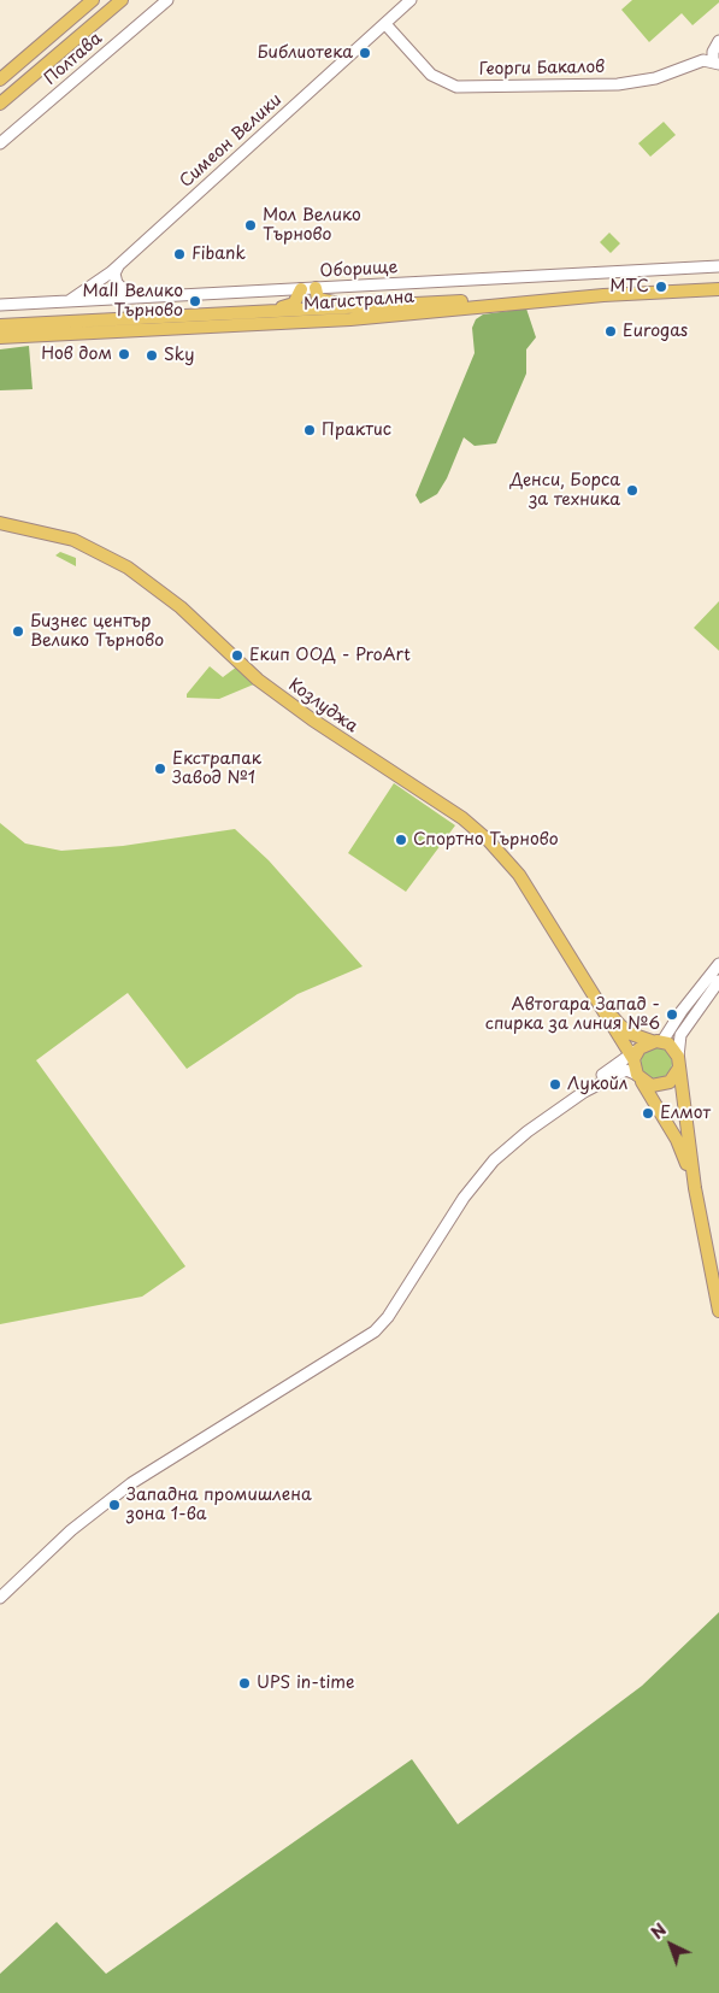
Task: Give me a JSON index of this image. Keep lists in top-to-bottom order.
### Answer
{
  "streets": {
    "main road": ["Магистрална", "Козлуджа"],
    "street": [
      "Полтава",
      "Георги Бакалов",
      "Симеон Велики",
      "Оборище"
    ]
  },
  "crossings": [
    ["Георги Бакалов", "Симеон Велики"],
    ["Симеон Велики", "Оборище"]
  ],
  "places": [
    "Библиотека",
    "Мол Велико Търново",
    "Fibank",
    "МТС",
    "Mall Велико Търново",
    "Eurogas",
    "Нов дом",
    "Sky",
    "Практис",
    "Денси, Борса за техника",
    "Бизнес център Велико Търново",
    "Екип ООД - ProArt",
    "Екстрапак Завод №1",
    "Спортно Търново",
    "Автогара Запад - спирка за линия №6",
    "Лукойл",
    "Елмот",
    "Западна промишлена зона 1-ва",
    "UPS in-time"
  ],
  "north": "top left"
}
